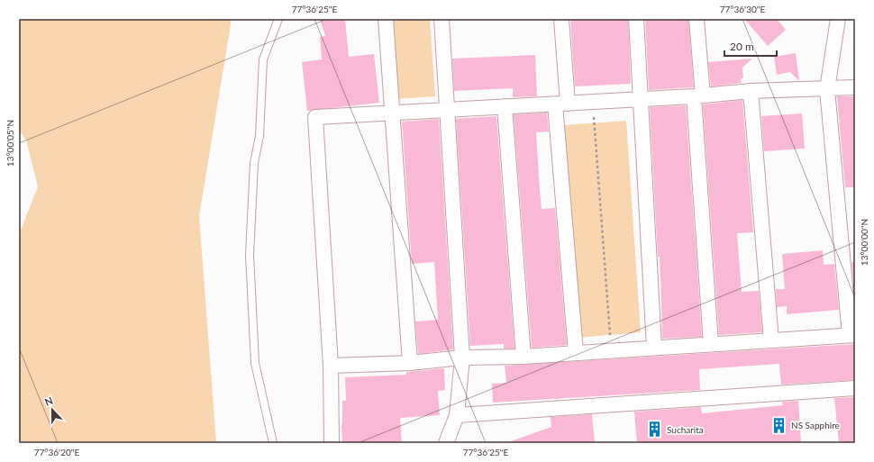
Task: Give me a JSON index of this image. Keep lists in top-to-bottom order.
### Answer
{
  "places": {
    "building": ["NS Sapphire", "Sucharita"]
  },
  "scale_bar": "20 m",
  "north": "top",
  "coordinates": [
    "77°36'25\"E",
    "77°36'30\"E",
    "13°00'05\"N",
    "13°00'00\"N",
    "77°36'20\"E"
  ]
}
